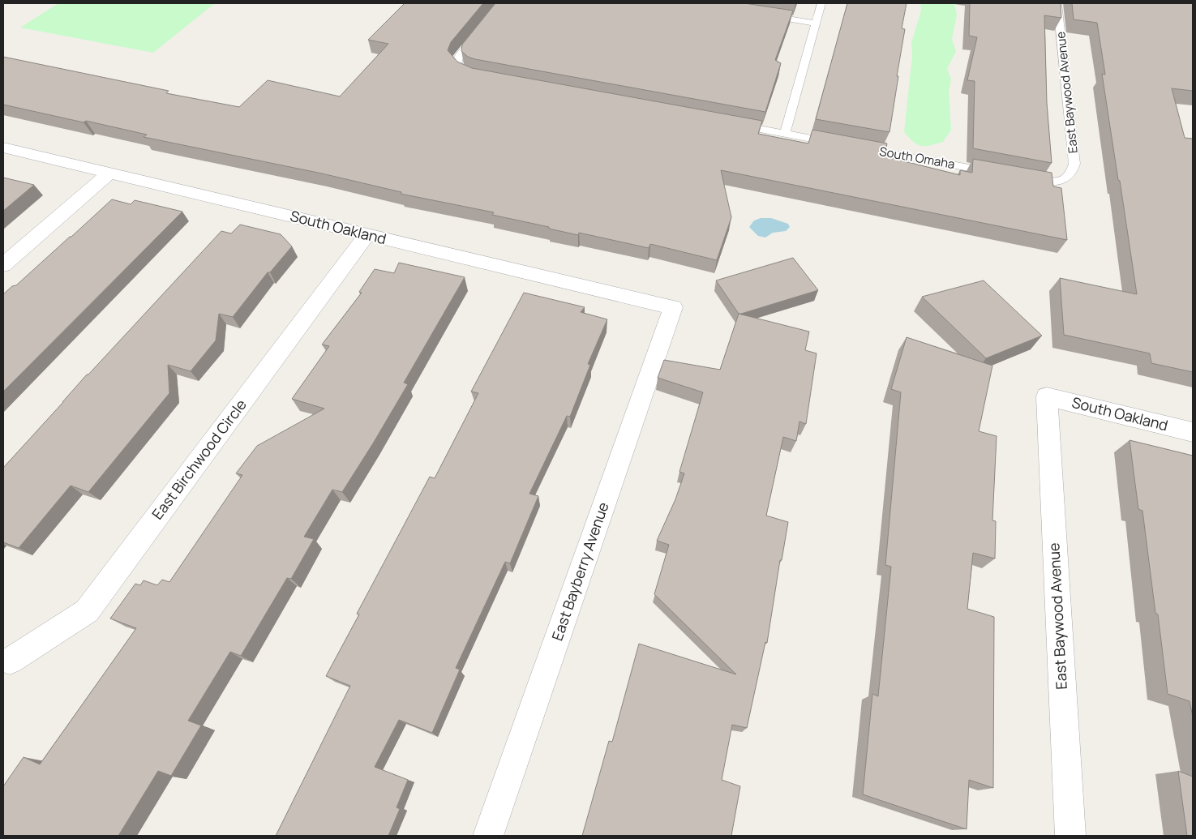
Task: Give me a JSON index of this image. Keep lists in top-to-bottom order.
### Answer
{
  "streets": {
    "street": [
      "East Baywood Avenue",
      "South Oakland",
      "East Birchwood Circle",
      "East Bayberry Avenue"
    ],
    "lane": ["South Omaha"]
  },
  "crossings": [
    ["East Baywood Avenue", "South Oakland"],
    ["South Oakland", "East Birchwood Circle"],
    ["South Oakland", "East Bayberry Avenue"]
  ]
}
